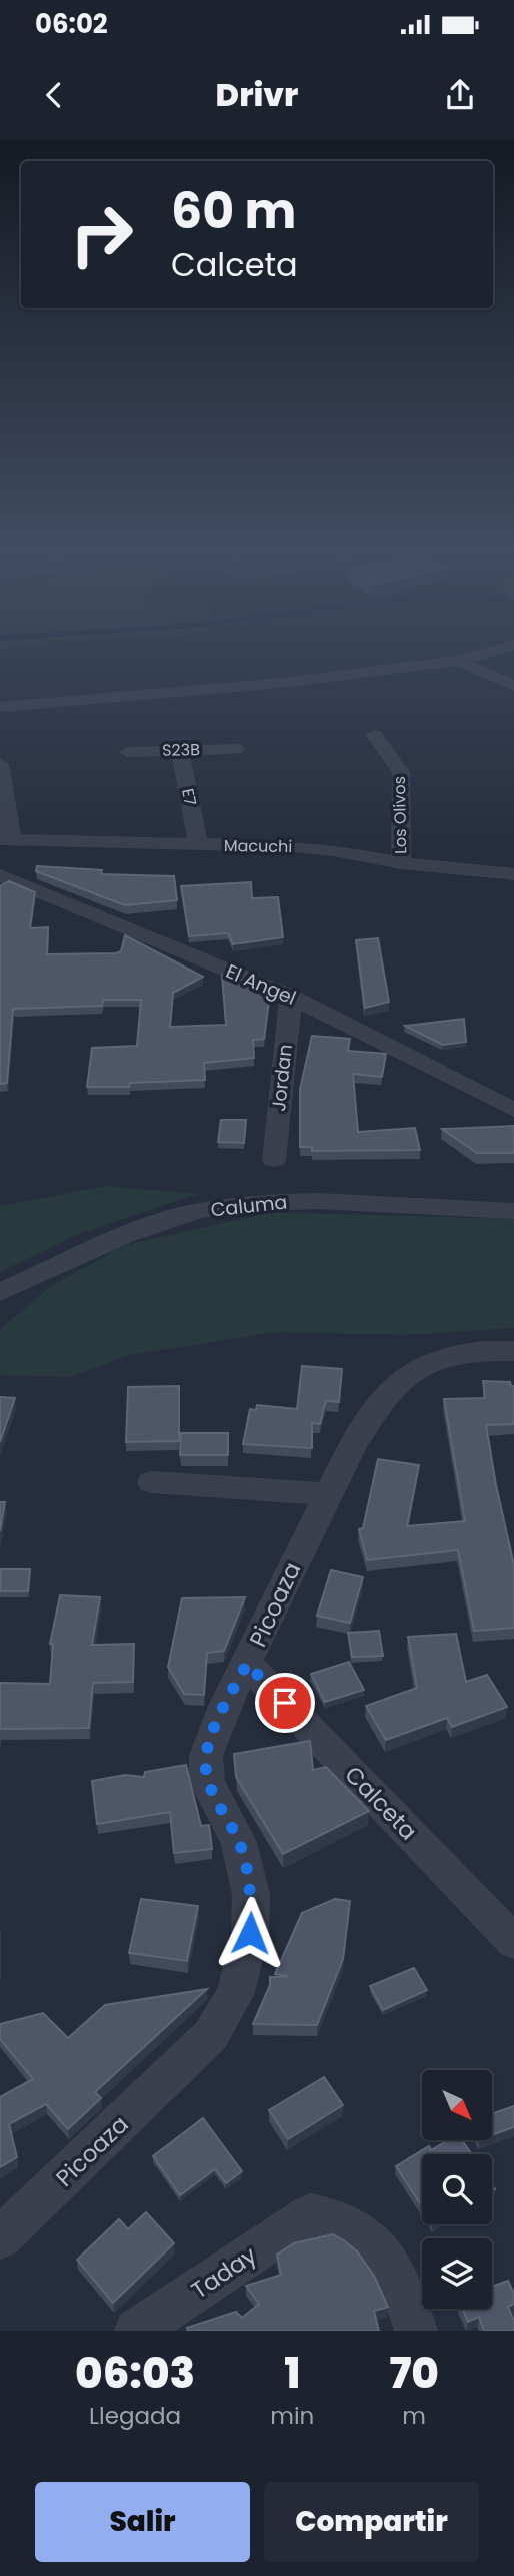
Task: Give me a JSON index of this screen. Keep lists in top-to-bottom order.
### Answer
{
  "streets": {
    "street": [
      "S23B",
      "E7",
      "Los Olivos",
      "Macuchi",
      "El Angel",
      "Jordan",
      "Caluma",
      "Picoaza",
      "Calceta",
      "Taday"
    ]
  },
  "crossings": [
    ["S23B", "E7"],
    ["E7", "Macuchi"],
    ["Los Olivos", "Macuchi"],
    ["El Angel", "Jordan"],
    ["Picoaza", "Calceta"]
  ],
  "north": "bottom right",
  "page": {
    "status": "06:02",
    "header": "Drivr",
    "turn": ["60 m", "Calceta"],
    "eta": [
      "06:03",
      "Llegada",
      "1",
      "min",
      "70",
      "m"
    ],
    "buttons": ["Salir", "Compartir"]
  }
}
